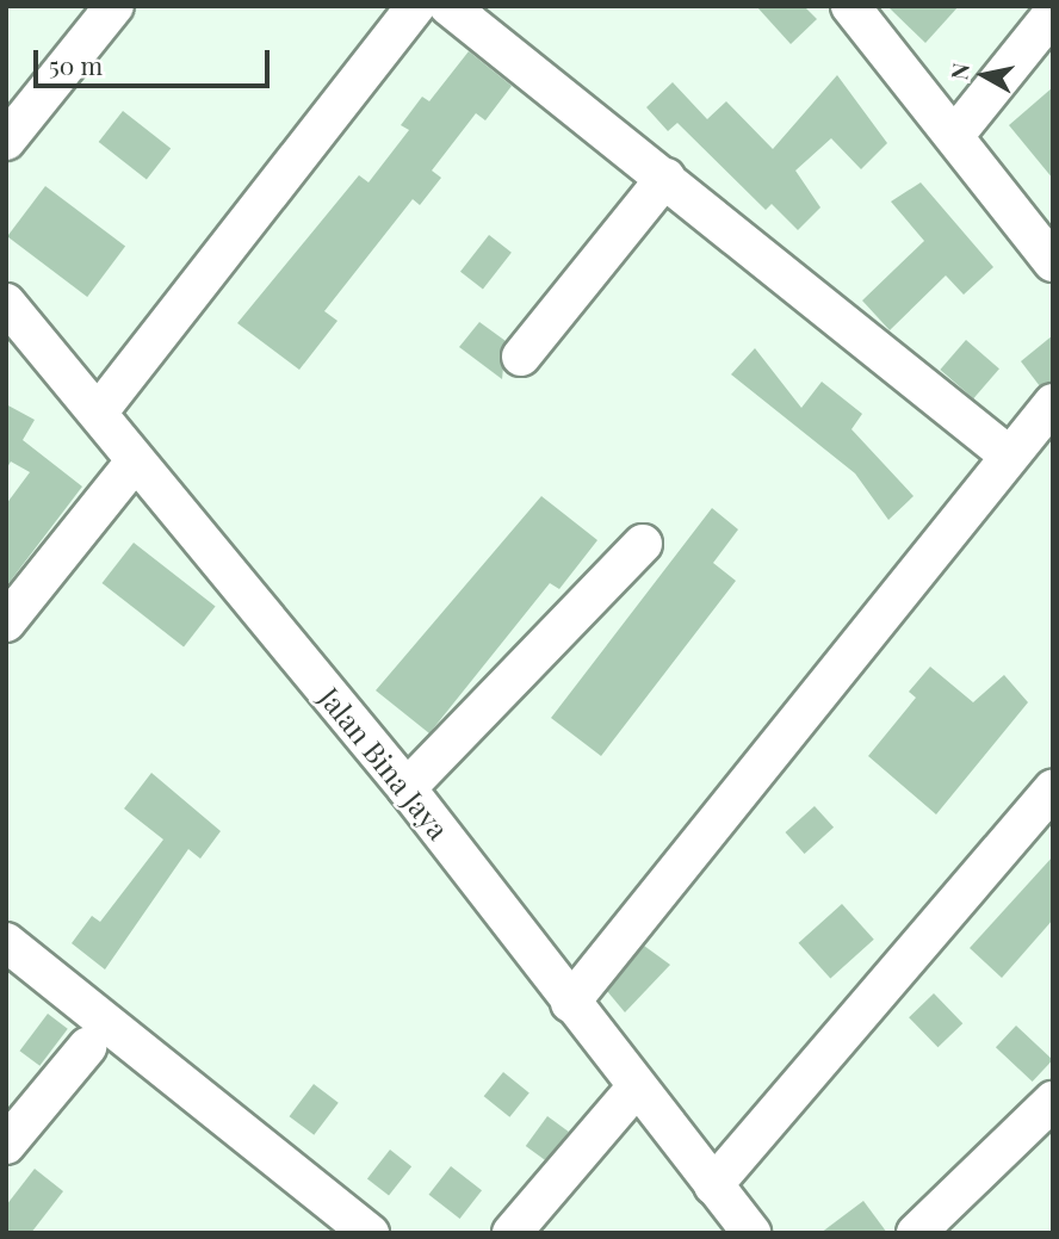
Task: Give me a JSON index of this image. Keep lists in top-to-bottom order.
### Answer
{
  "streets": {
    "street": ["Jalan Bina Jaya"]
  },
  "scale_bar": "50 m",
  "north": "left"
}
